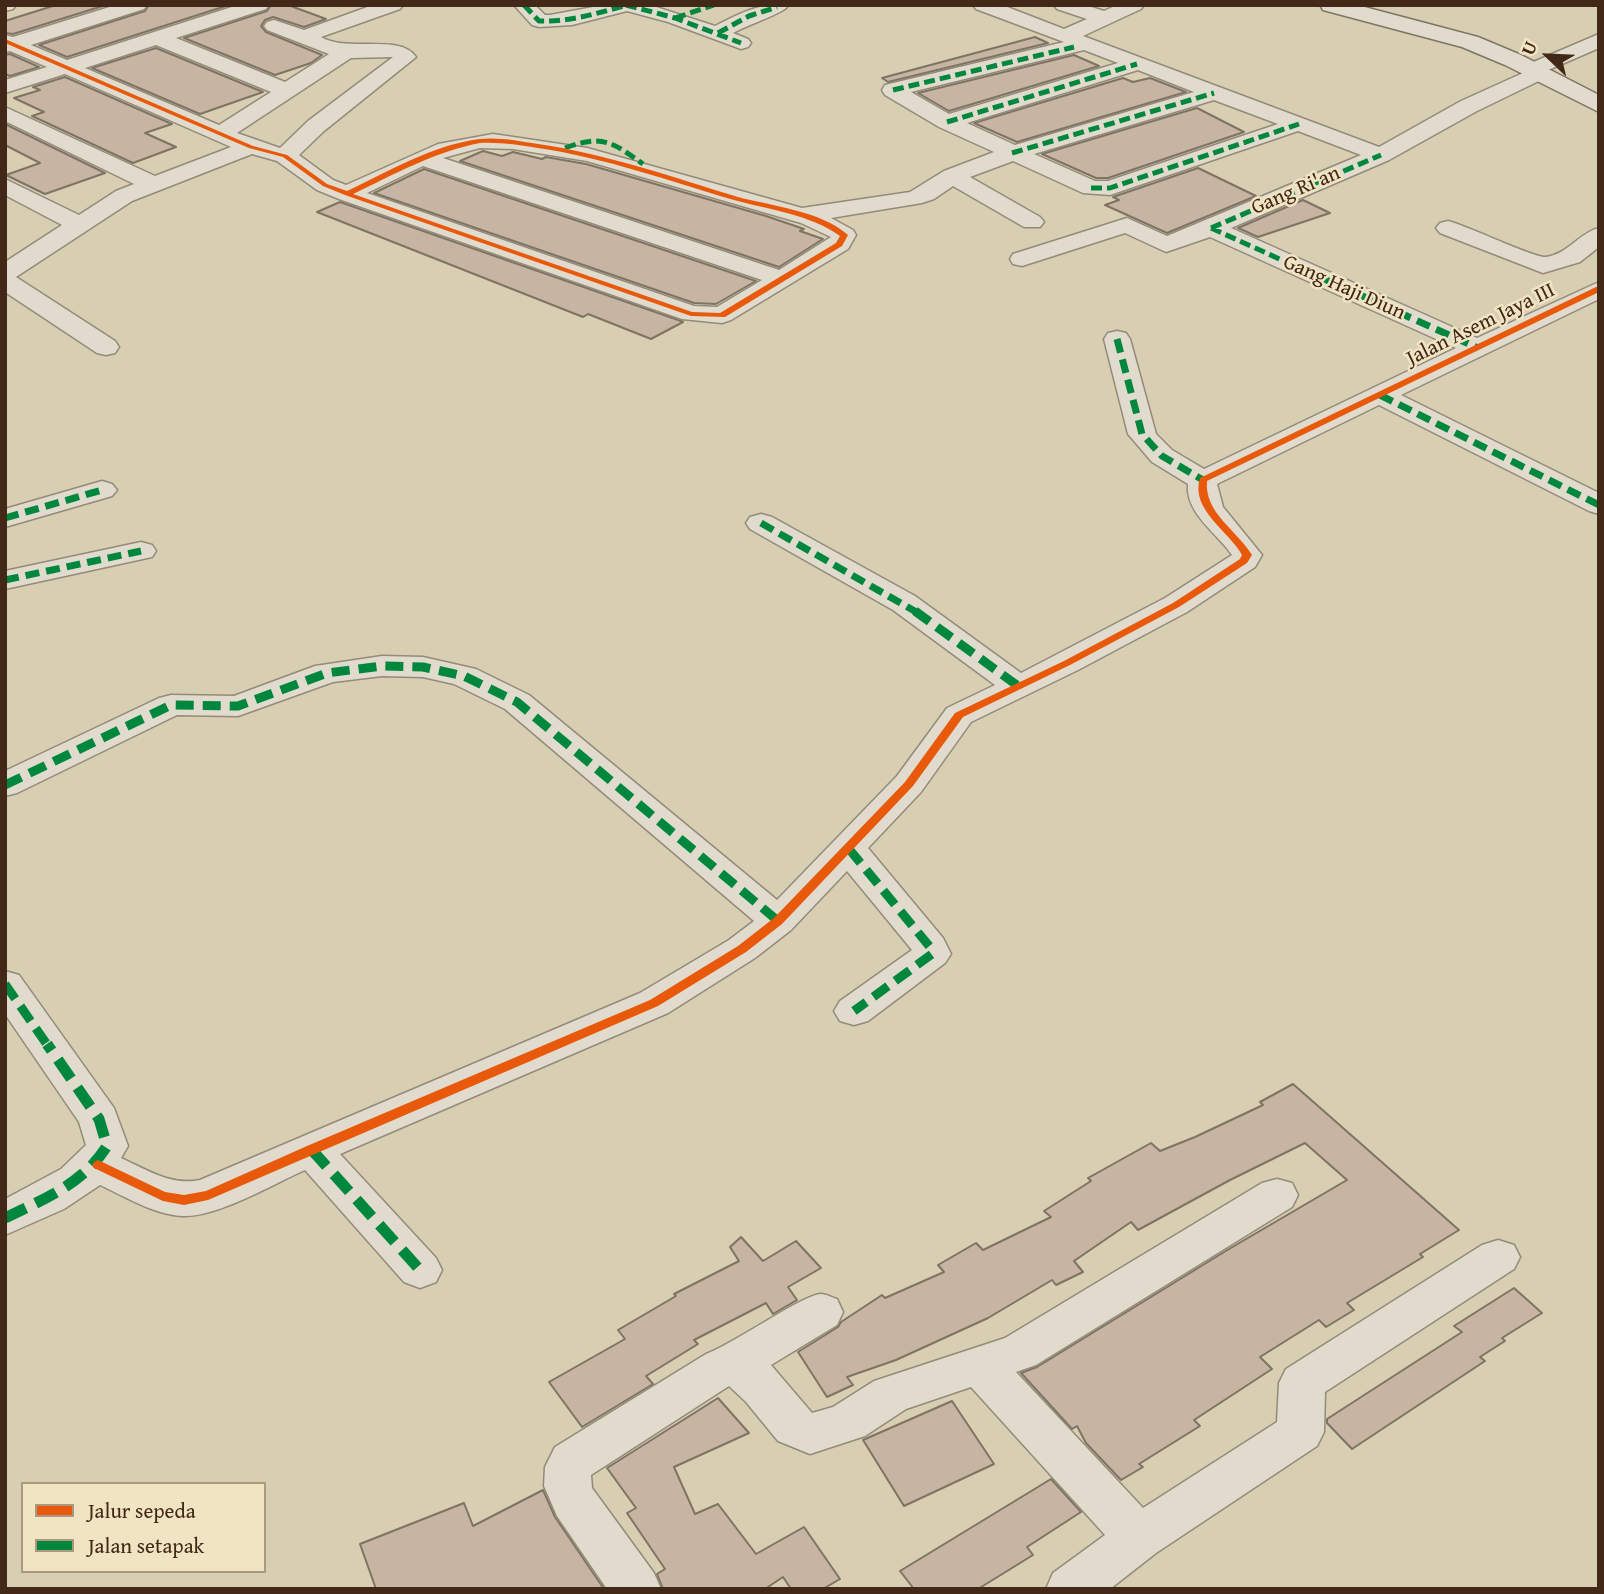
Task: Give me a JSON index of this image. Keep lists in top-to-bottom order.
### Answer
{
  "streets": {
    "street": ["Gang Ri'an", "Gang Haji Diun", "Jalan Asem Jaya III"]
  },
  "crossings": [
    ["Gang Ri'an", "Gang Haji Diun"],
    ["Gang Haji Diun", "Jalan Asem Jaya III"]
  ],
  "legend": ["Jalur sepeda", "Jalan setapak"],
  "north": "top left"
}
